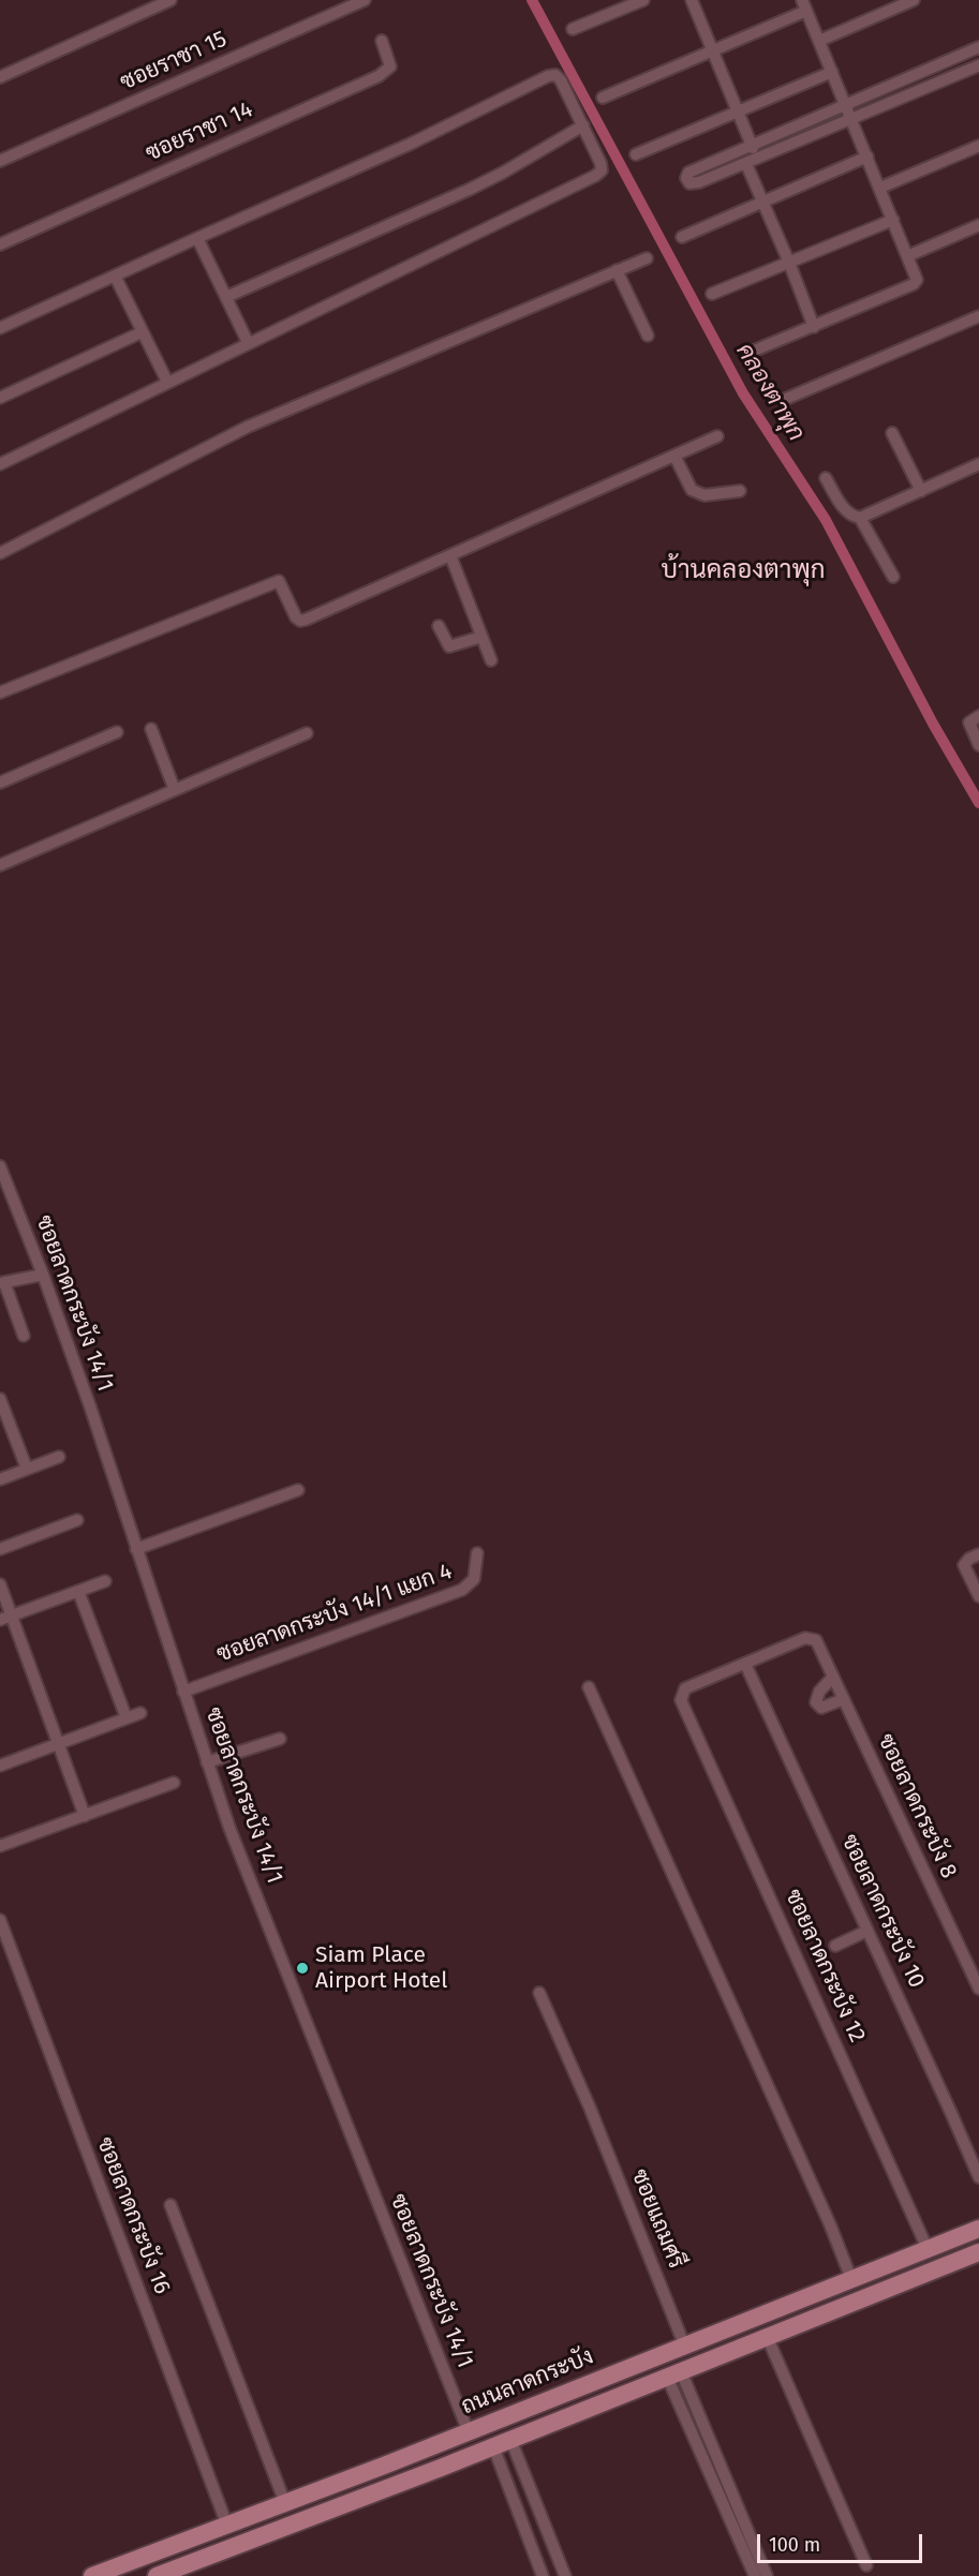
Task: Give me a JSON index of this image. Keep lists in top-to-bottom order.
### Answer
{
  "streets": {
    "main road": ["ถนนลาดกระบัง"],
    "street": [
      "ซอยราชา 15",
      "ซอยราชา 14",
      "ซอยลาดกระบัง 14/1",
      "ซอยลาดกระบัง 14/1 แยก 4",
      "ซอยลาดกระบัง 8",
      "ซอยลาดกระบัง 10",
      "ซอยลาดกระบัง 12",
      "ซอยลาดกระบัง 16",
      "ซอยแถมศรี"
    ]
  },
  "crossings": [
    ["ซอยลาดกระบัง 14/1", "ซอยลาดกระบัง 14/1 แยก 4"],
    ["ซอยลาดกระบัง 14/1", "ถนนลาดกระบัง"],
    ["ซอยลาดกระบัง 8", "ซอยลาดกระบัง 10"],
    ["ซอยลาดกระบัง 8", "ซอยลาดกระบัง 12"],
    ["ซอยลาดกระบัง 10", "ซอยลาดกระบัง 12"],
    ["ซอยลาดกระบัง 12", "ถนนลาดกระบัง"],
    ["ซอยลาดกระบัง 16", "ถนนลาดกระบัง"],
    ["ซอยแถมศรี", "ถนนลาดกระบัง"]
  ],
  "districts": ["บ้านคลองตาพุก"],
  "water": ["คลองตาพุก"],
  "places": ["Siam Place Airport Hotel"],
  "scale_bar": "100 m"
}
